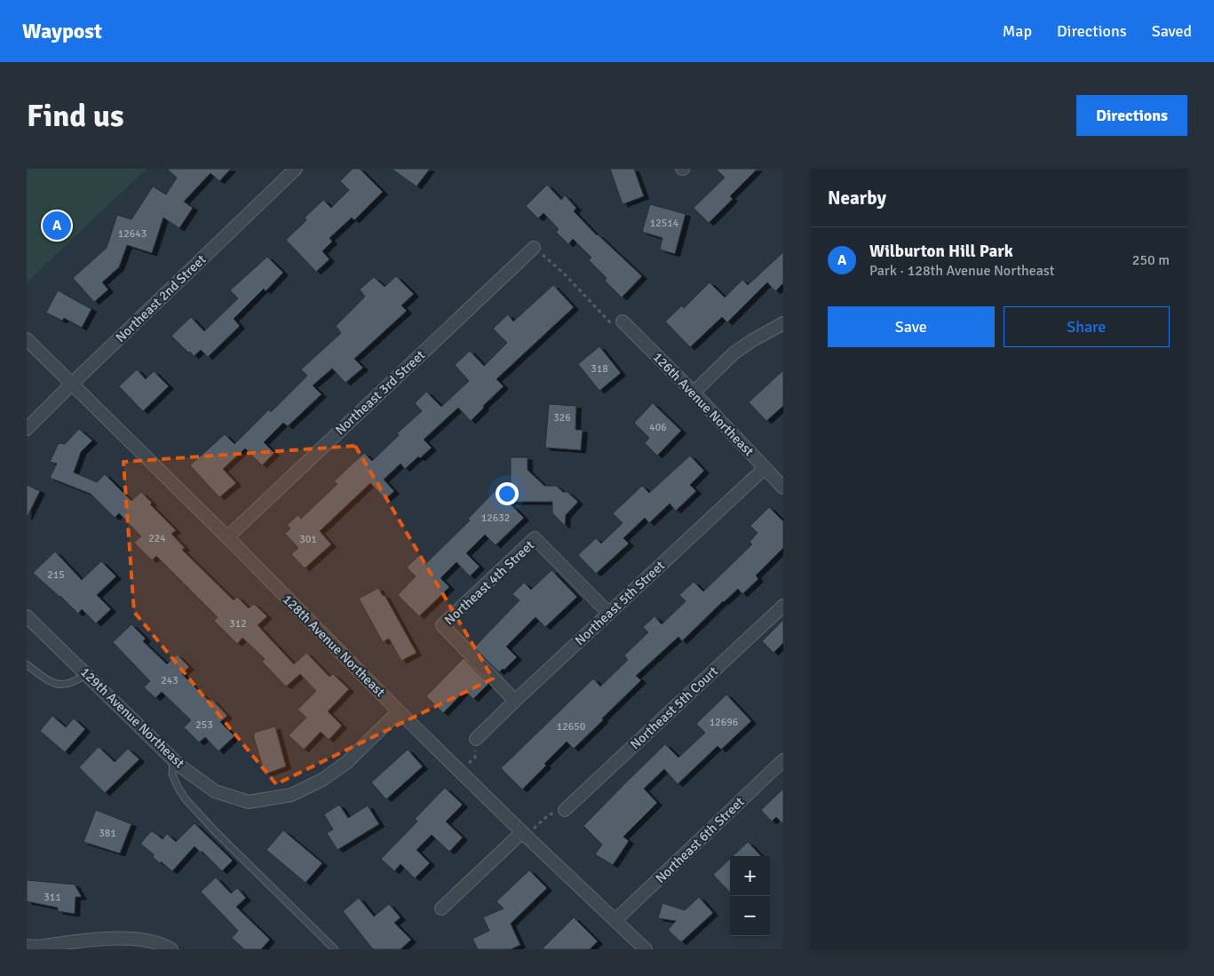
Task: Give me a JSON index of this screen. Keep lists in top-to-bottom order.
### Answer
{
  "streets": {
    "street": [
      "Northeast 2nd Street",
      "Northeast 3rd Street",
      "126th Avenue Northeast",
      "Northeast 4th Street",
      "Northeast 5th Street",
      "128th Avenue Northeast",
      "Northeast 5th Court",
      "129th Avenue Northeast",
      "Northeast 6th Street"
    ]
  },
  "crossings": [
    ["Northeast 2nd Street", "128th Avenue Northeast"],
    ["Northeast 3rd Street", "128th Avenue Northeast"],
    ["126th Avenue Northeast", "Northeast 5th Street"],
    ["Northeast 4th Street", "Northeast 5th Street"],
    ["128th Avenue Northeast", "129th Avenue Northeast"],
    ["128th Avenue Northeast", "Northeast 6th Street"]
  ],
  "house_numbers": [
    "12514",
    "12643",
    "318",
    "326",
    "406",
    "12632",
    "224",
    "301",
    "215",
    "312",
    "243",
    "12696",
    "253",
    "12650",
    "381",
    "311"
  ],
  "page": {
    "header": "Waypost",
    "nav": ["Map", "Directions", "Saved"],
    "buttons": [
      "Directions",
      ["Save", "Share"]
    ],
    "title": "Find us",
    "heading": "Nearby",
    "pins": "A",
    "list": [
      {
        "mark": "A",
        "name": "Wilburton Hill Park",
        "note": "Park · 128th Avenue Northeast",
        "value": "250 m"
      }
    ],
    "map_buttons": ["+", "−"]
  }
}
